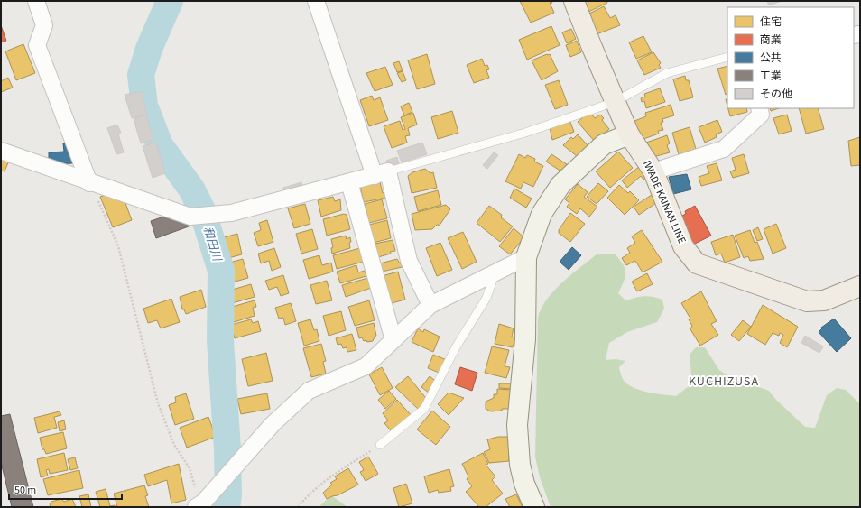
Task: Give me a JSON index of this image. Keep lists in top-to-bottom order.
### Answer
{
  "streets": {
    "main road": ["IWADE KAINAN LINE"]
  },
  "districts": ["KUCHIZUSA"],
  "water": ["和田川"],
  "legend": [
    "住宅",
    "商業",
    "公共",
    "工業",
    "その他"
  ],
  "scale_bar": "50 m"
}
